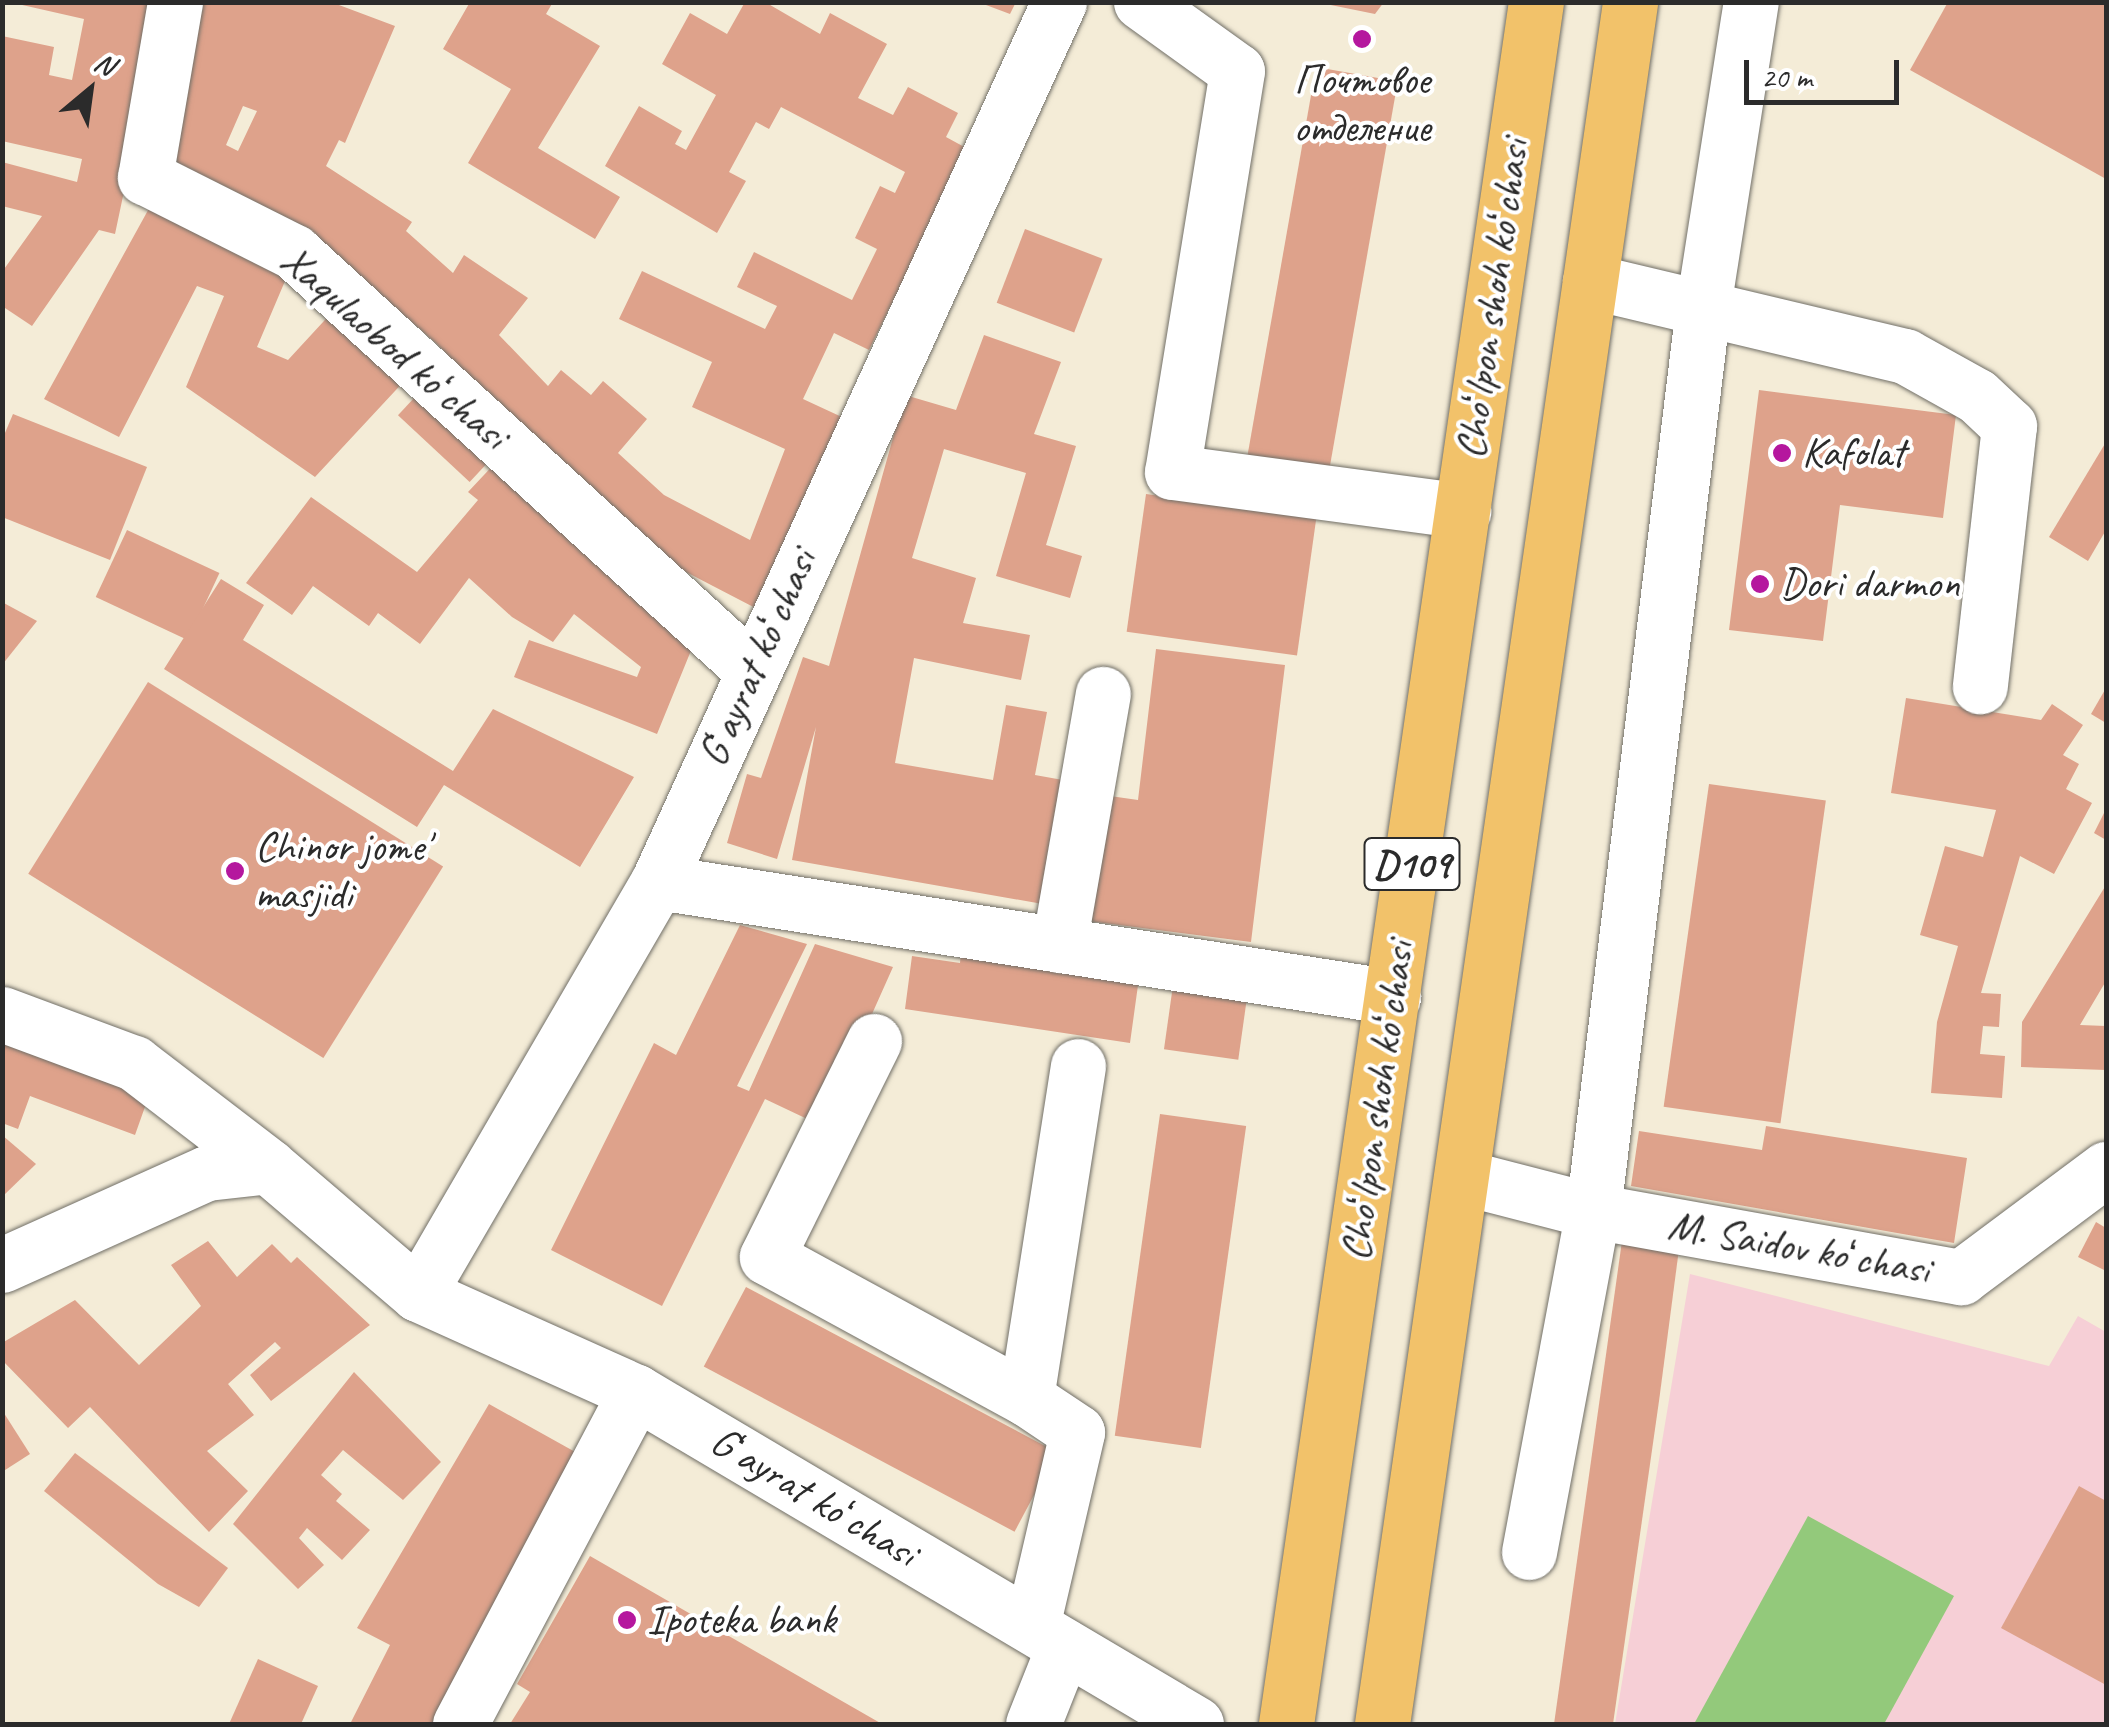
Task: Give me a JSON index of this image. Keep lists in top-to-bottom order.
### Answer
{
  "streets": {
    "main road": ["Choʻlpon shoh koʻchasi", "D109"],
    "street": ["Xaqulaobod koʻchasi", "Gʻayrat koʻchasi", "M. Saidov koʻchasi"]
  },
  "crossings": [
    ["Xaqulaobod koʻchasi", "Gʻayrat koʻchasi"],
    ["D109", "M. Saidov koʻchasi"]
  ],
  "places": [
    "Почтовое отделение",
    "Kafolat",
    "Dori darmon",
    "Chinor jome' masjidi",
    "Ipoteka bank"
  ],
  "scale_bar": "20 m",
  "north": "top right"
}
